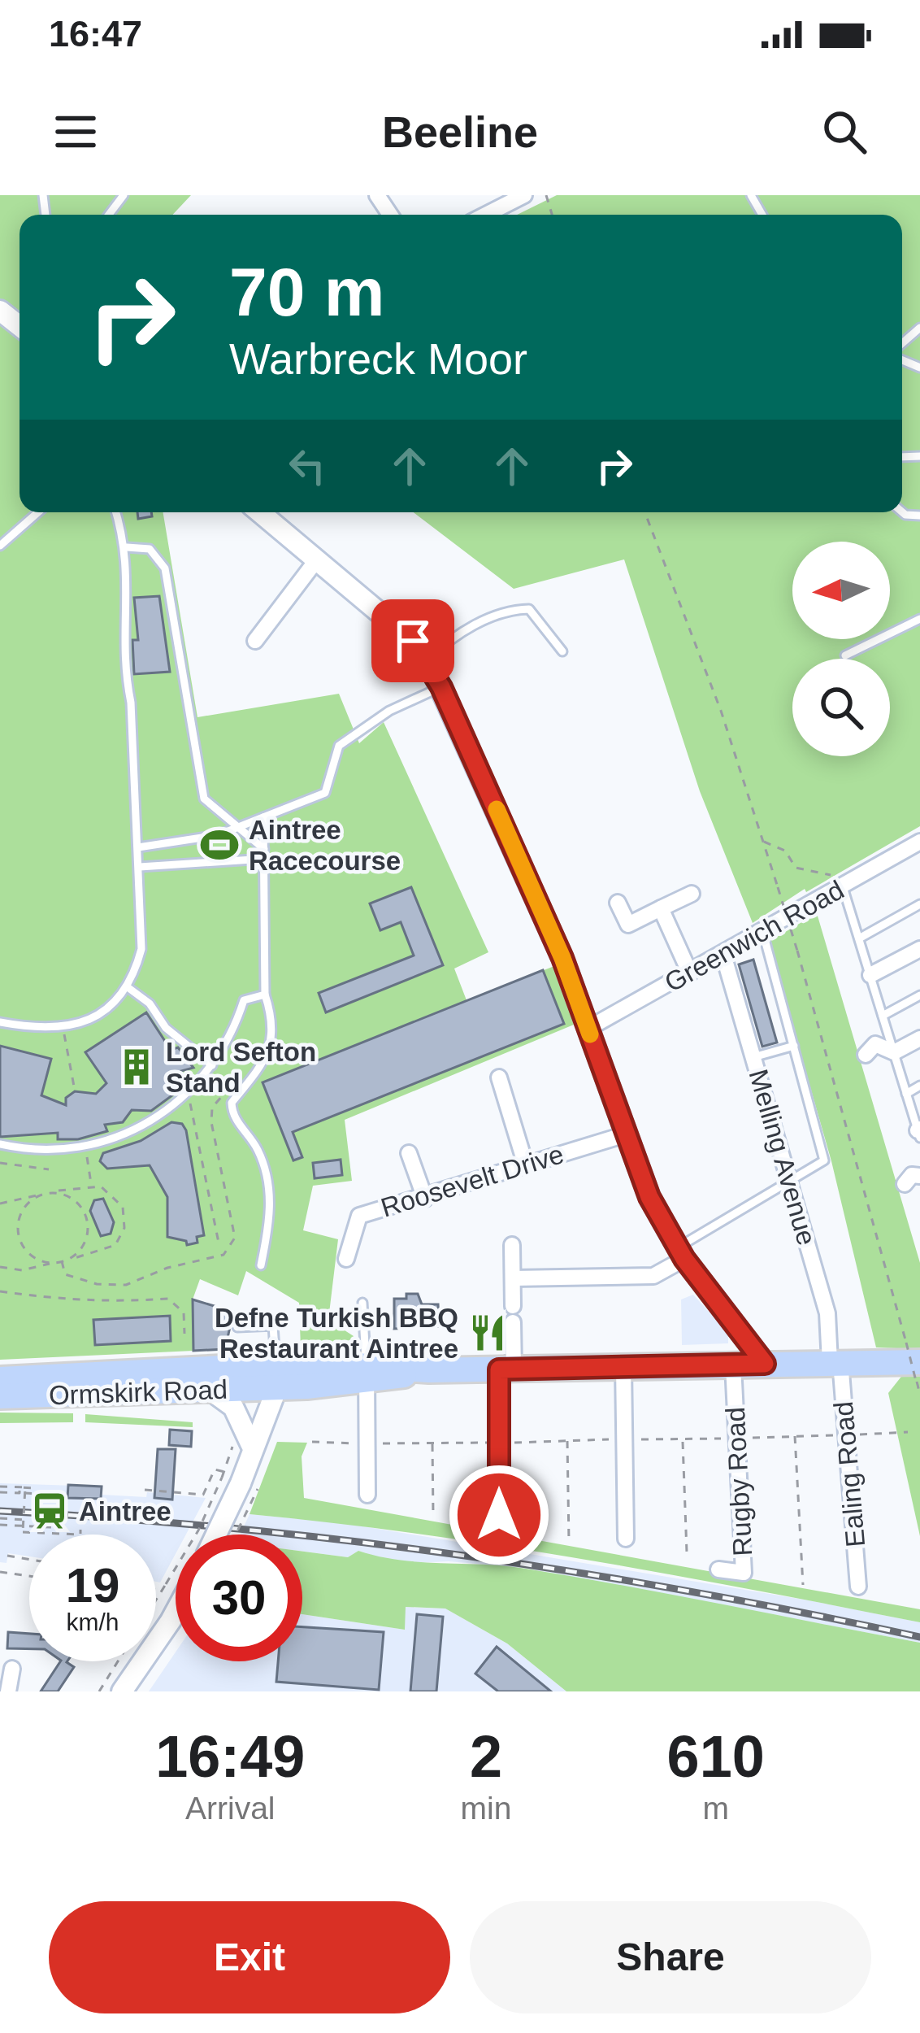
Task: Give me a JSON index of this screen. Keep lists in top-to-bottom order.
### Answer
{
  "streets": {
    "highway": ["Ormskirk Road"],
    "street": [
      "Greenwich Road",
      "Melling Avenue",
      "Roosevelt Drive",
      "Ealing Road",
      "Rugby Road"
    ]
  },
  "crossings": [
    ["Greenwich Road", "Melling Avenue"],
    ["Melling Avenue", "Ealing Road"]
  ],
  "places": {
    "sports": ["Aintree Racecourse"],
    "building": ["Lord Sefton Stand"],
    "restaurant": ["Defne Turkish BBQ Restaurant Aintree"],
    "station": ["Aintree"]
  },
  "north": "left",
  "page": {
    "status": "16:47",
    "header": "Beeline",
    "turn": ["70 m", "Warbreck Moor"],
    "speed": "19 km/h",
    "limit": "30",
    "eta": [
      "16:49",
      "Arrival",
      "2",
      "min",
      "610",
      "m"
    ],
    "buttons": ["Exit", "Share"]
  }
}
